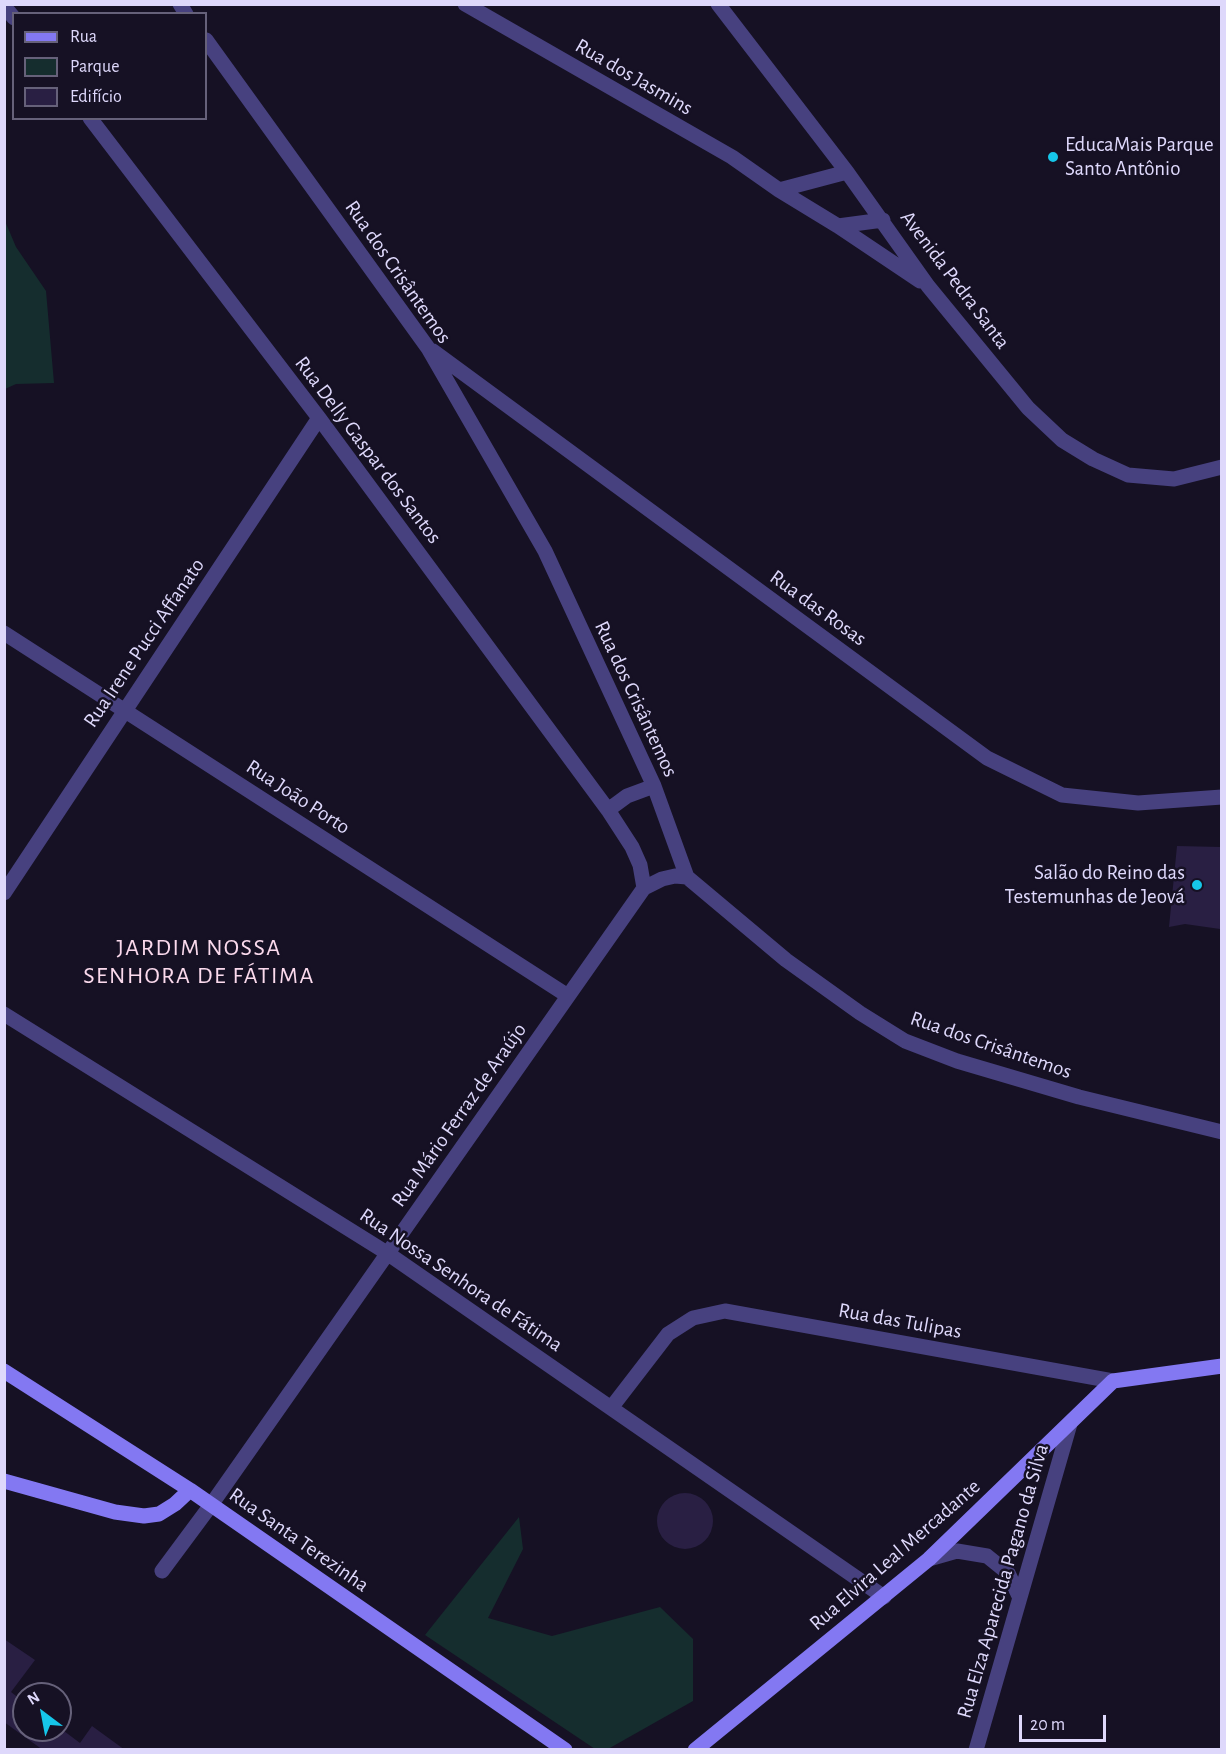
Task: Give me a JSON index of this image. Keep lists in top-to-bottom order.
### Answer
{
  "streets": {
    "street": [
      "Rua dos Jasmins",
      "Rua dos Crisântemos",
      "Avenida Pedra Santa",
      "Rua Delly Gaspar dos Santos",
      "Rua das Rosas",
      "Rua Irene Pucci Affanato",
      "Rua João Porto",
      "Rua Mário Ferraz de Araújo",
      "Rua Nossa Senhora de Fátima",
      "Rua das Tulipas",
      "Rua Santa Terezinha",
      "Rua Elvira Leal Mercadante",
      "Rua Elza Aparecida Pagano da Silva"
    ]
  },
  "crossings": [
    ["Rua dos Jasmins", "Avenida Pedra Santa"],
    ["Rua dos Crisântemos", "Rua das Rosas"],
    ["Rua Delly Gaspar dos Santos", "Rua Irene Pucci Affanato"],
    ["Rua Delly Gaspar dos Santos", "Rua Mário Ferraz de Araújo"],
    ["Rua Irene Pucci Affanato", "Rua João Porto"],
    ["Rua João Porto", "Rua Mário Ferraz de Araújo"],
    ["Rua Mário Ferraz de Araújo", "Rua Nossa Senhora de Fátima"],
    ["Rua Mário Ferraz de Araújo", "Rua Santa Terezinha"],
    ["Rua Nossa Senhora de Fátima", "Rua das Tulipas"],
    ["Rua Nossa Senhora de Fátima", "Rua Elvira Leal Mercadante"],
    ["Rua das Tulipas", "Rua Elvira Leal Mercadante"],
    ["Rua Elvira Leal Mercadante", "Rua Elza Aparecida Pagano da Silva"]
  ],
  "districts": ["JARDIM NOSSA SENHORA DE FÁTIMA"],
  "places": ["EducaMais Parque Santo Antônio", "Salão do Reino das Testemunhas de Jeová"],
  "legend": ["Rua", "Parque", "Edifício"],
  "scale_bar": "20 m",
  "north": "top left"
}
